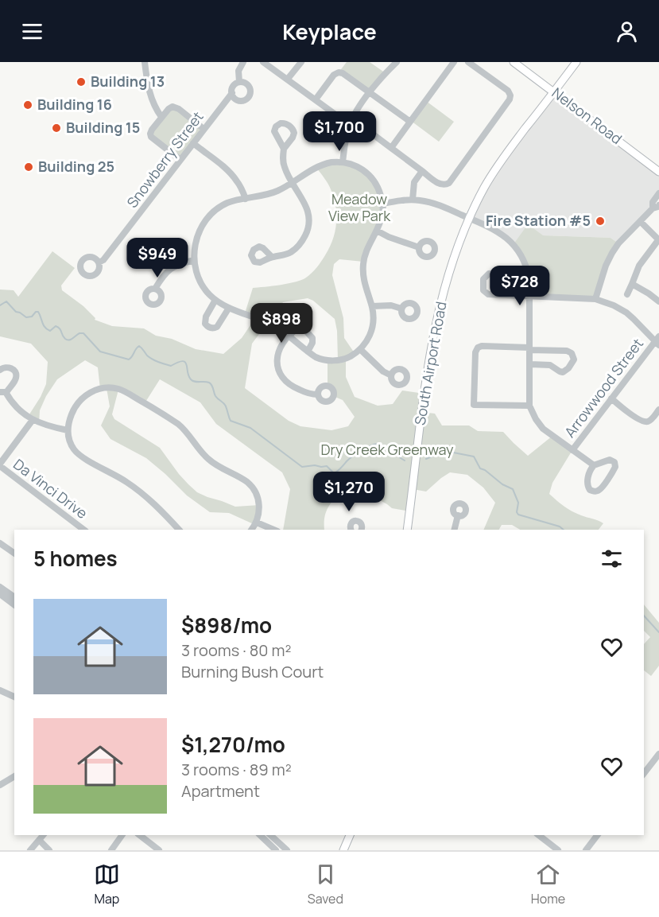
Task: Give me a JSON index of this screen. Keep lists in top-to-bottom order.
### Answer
{
  "streets": {
    "main road": ["Nelson Road", "South Airport Road"],
    "street": ["Snowberry Street", "Arrowwood Street", "Da Vinci Drive"]
  },
  "crossings": [
    ["Nelson Road", "South Airport Road"]
  ],
  "parks": ["Meadow View Park", "Dry Creek Greenway"],
  "places": [
    "Building 13",
    "Building 16",
    "Building 15",
    "Building 25",
    "Fire Station #5"
  ],
  "page": {
    "header": "Keyplace",
    "price": [
      "$1,700",
      "$949",
      "$728",
      "$898",
      "$1,270"
    ],
    "heading": "5 homes",
    "list": [
      {
        "name": "$898/mo",
        "note": "3 rooms · 80 m² · Burning Bush Court"
      },
      {
        "name": "$1,270/mo",
        "note": "3 rooms · 89 m² · Apartment"
      }
    ],
    "tabs": ["Map", "Saved", "Home"]
  }
}
